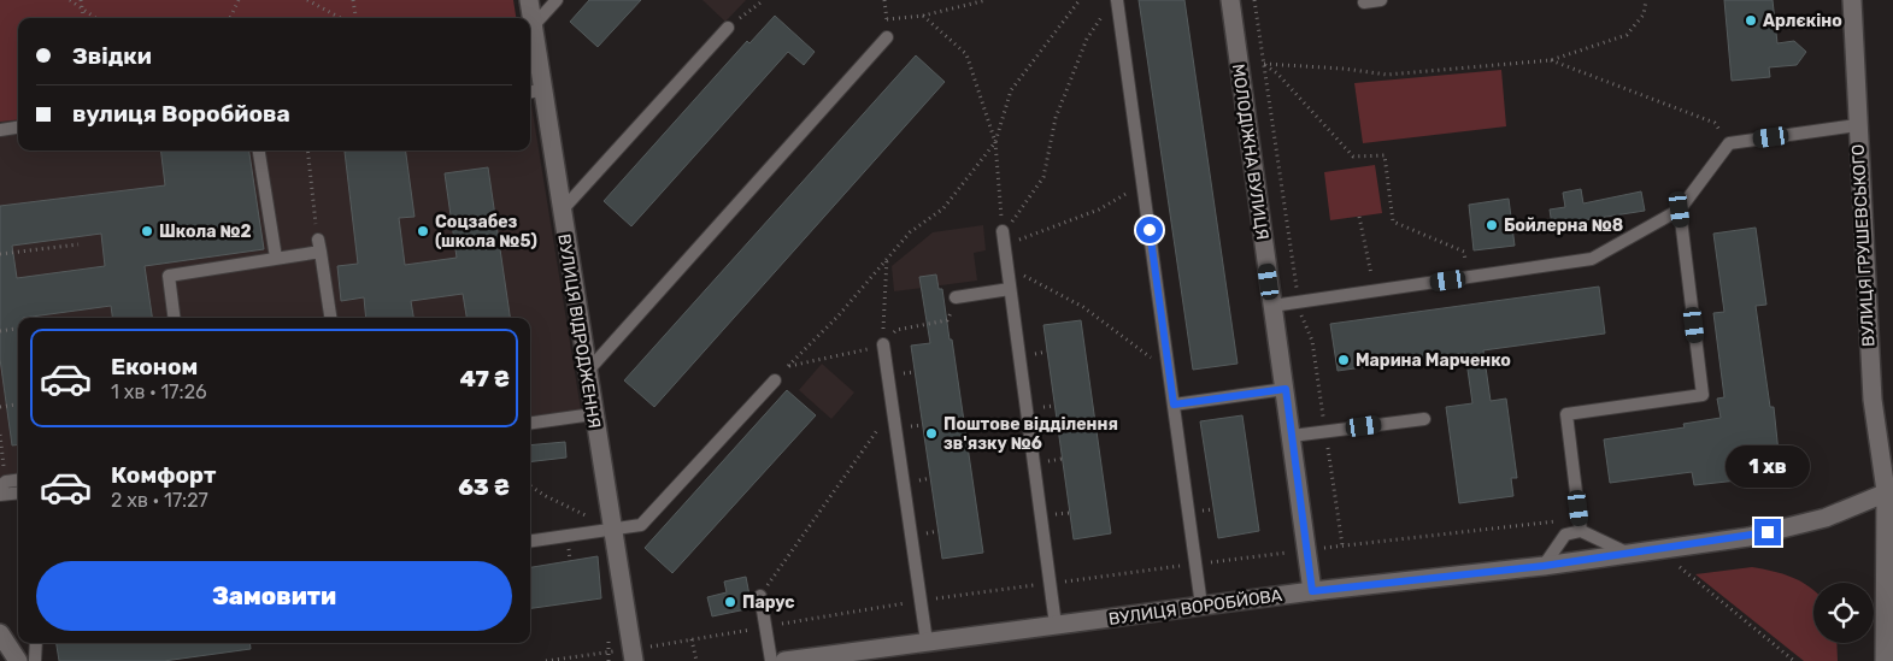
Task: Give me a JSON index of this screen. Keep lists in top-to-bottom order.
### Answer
{
  "streets": {
    "main road": [
      "МОЛОДІЖНА ВУЛИЦЯ",
      "ВУЛИЦЯ ГРУШЕВСЬКОГО",
      "ВУЛИЦЯ ВІДРОДЖЕННЯ",
      "ВУЛИЦЯ ВОРОБЙОВА"
    ]
  },
  "crossings": [
    ["МОЛОДІЖНА ВУЛИЦЯ", "ВУЛИЦЯ ВОРОБЙОВА"],
    ["ВУЛИЦЯ ГРУШЕВСЬКОГО", "ВУЛИЦЯ ВОРОБЙОВА"]
  ],
  "places": [
    "Арлєкіно",
    "Бойлерна №8",
    "Школа №2",
    "Соцзабез (школа №5)",
    "Марина Марченко",
    "Поштове відділення зв'язку №6",
    "Парус"
  ],
  "page": {
    "banner": ["Звідки", "вулиця Воробйова"],
    "list": [
      {
        "name": "Економ",
        "note": "1 хв · 17:26",
        "value": "47 ₴"
      },
      {
        "name": "Комфорт",
        "note": "2 хв · 17:27",
        "value": "63 ₴"
      }
    ],
    "bubble": "1 хв",
    "buttons": "Замовити"
  }
}
